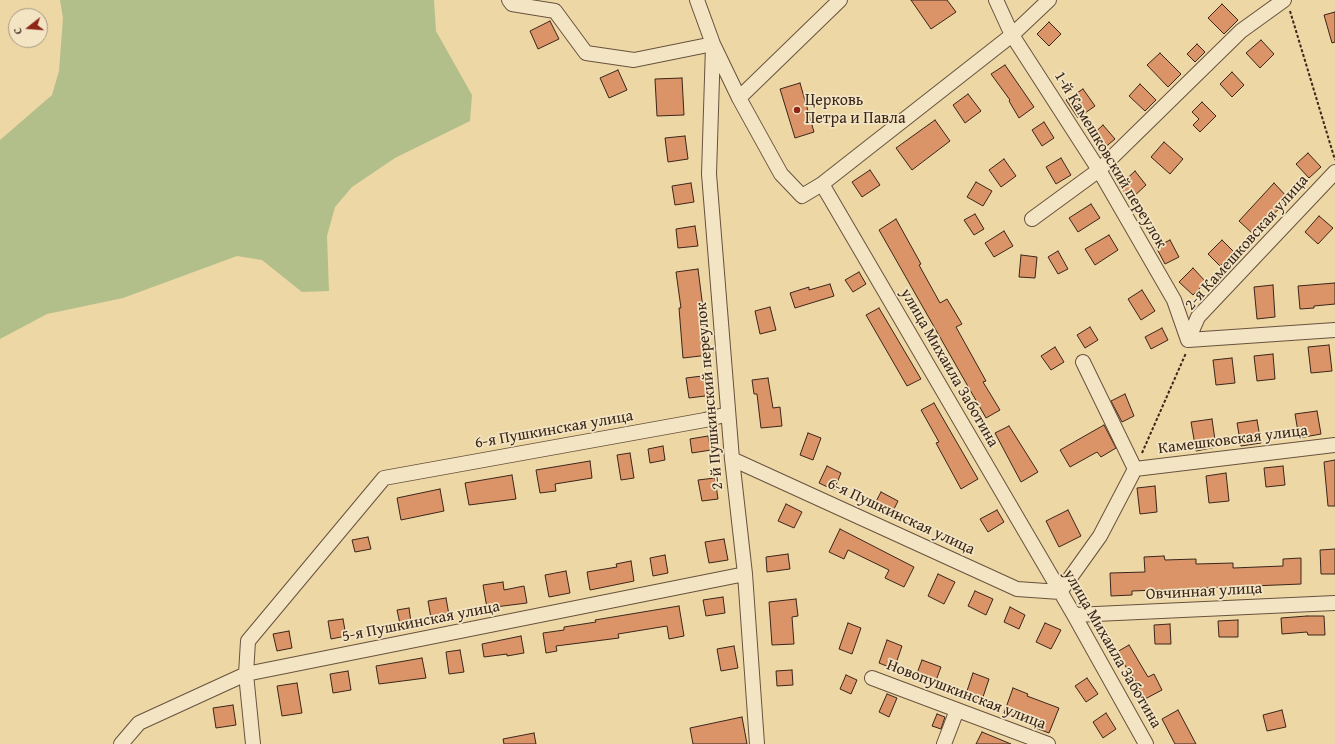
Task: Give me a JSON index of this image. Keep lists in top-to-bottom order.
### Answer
{
  "streets": {
    "street": [
      "1-й Камешковский переулок",
      "2-я Камешковская улица",
      "улица Михаила Заботина",
      "2-й Пушкинский переулок",
      "6-я Пушкинская улица",
      "Камешковская улица",
      "Овчинная улица",
      "5-я Пушкинская улица",
      "Новопушкинская улица"
    ]
  },
  "crossings": [
    ["1-й Камешковский переулок", "2-я Камешковская улица"],
    ["улица Михаила Заботина", "6-я Пушкинская улица"],
    ["улица Михаила Заботина", "Овчинная улица"],
    ["2-й Пушкинский переулок", "6-я Пушкинская улица"],
    ["2-й Пушкинский переулок", "5-я Пушкинская улица"],
    ["6-я Пушкинская улица", "5-я Пушкинская улица"]
  ],
  "places": ["Церковь Петра и Павла"],
  "north": "left"
}
